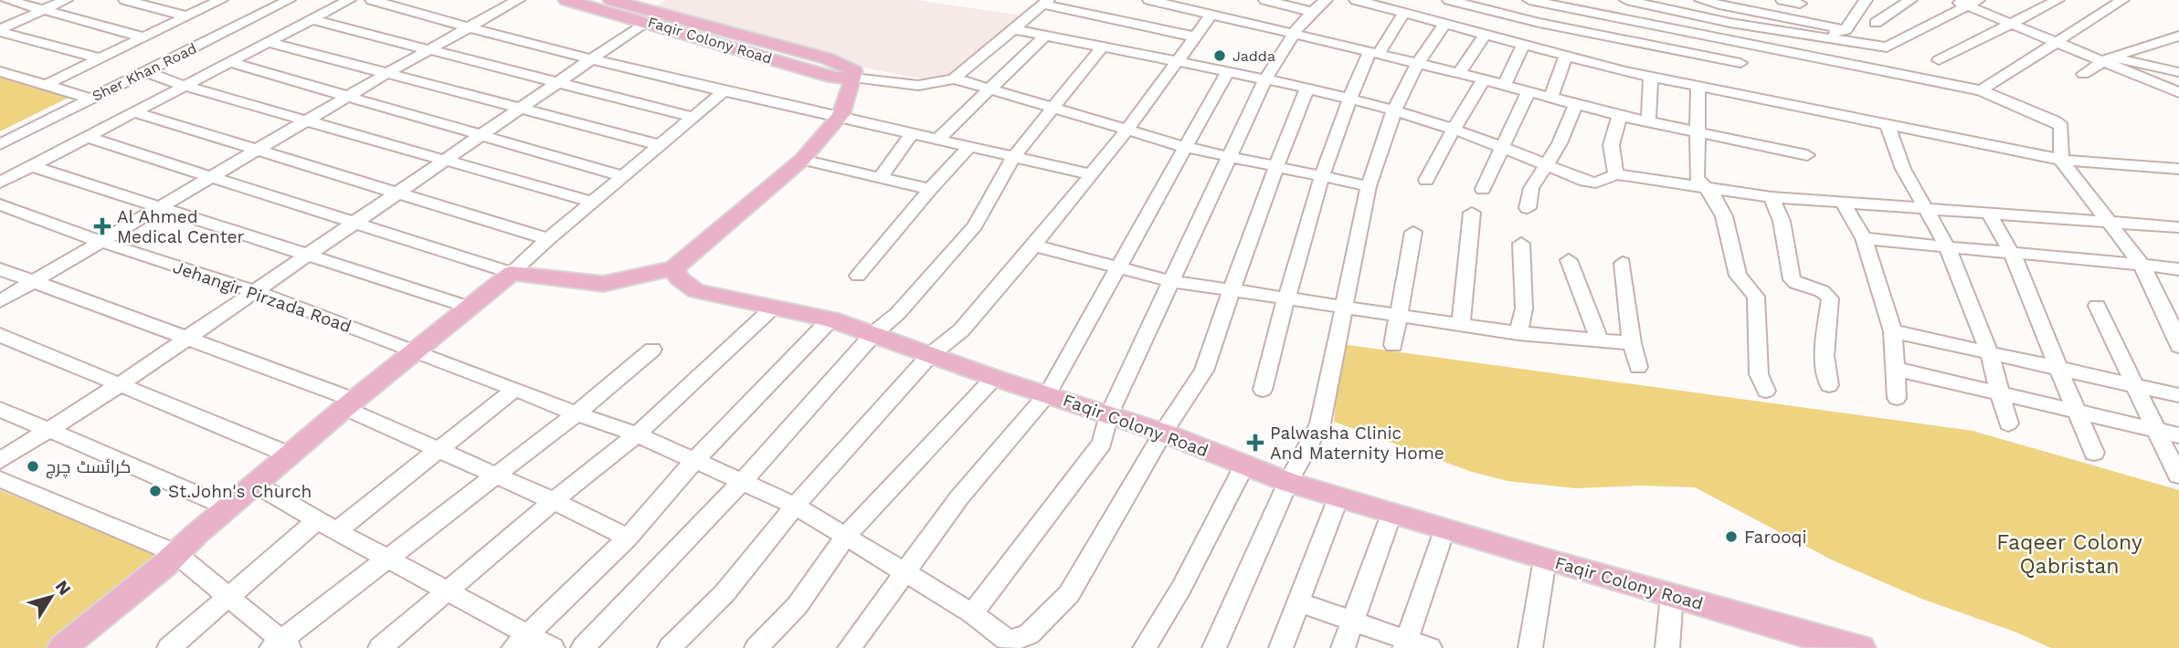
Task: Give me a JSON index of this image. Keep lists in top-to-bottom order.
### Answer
{
  "streets": {
    "main road": ["Faqir Colony Road"],
    "street": ["Sher Khan Road", "Jehangir Pirzada Road"]
  },
  "crossings": [
    ["Faqir Colony Road", "Jehangir Pirzada Road"]
  ],
  "parks": ["Faqeer Colony Qabristan"],
  "places": {
    "other": [
      "Jadda",
      "کرائسٹ چرچ",
      "St.John's Church",
      "Farooqi"
    ],
    "health": ["Al Ahmed Medical Center", "Palwasha Clinic And Maternity Home"]
  },
  "north": "top right"
}
